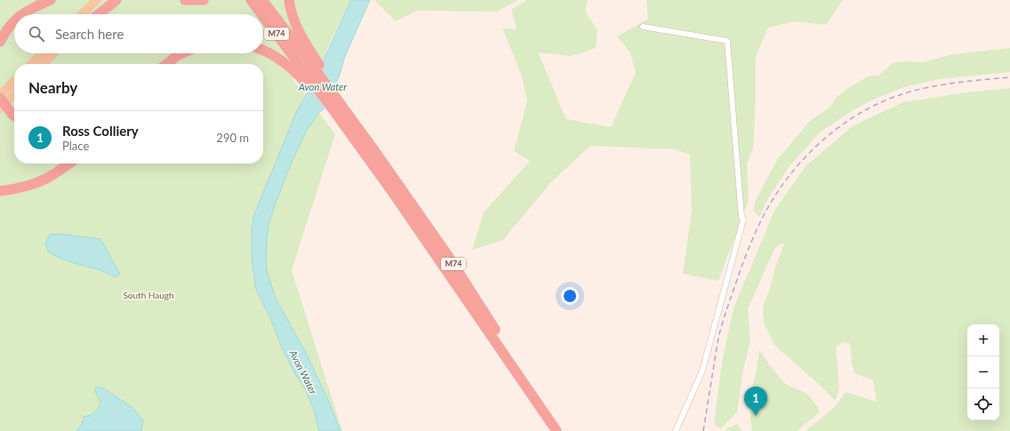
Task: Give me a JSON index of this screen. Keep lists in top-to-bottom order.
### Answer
{
  "streets": {
    "highway": ["M74"]
  },
  "water": ["Avon Water"],
  "parks": ["South Haugh"],
  "page": {
    "search": "Search here",
    "heading": "Nearby",
    "list": [
      {
        "mark": "1",
        "name": "Ross Colliery",
        "note": "Place",
        "value": "290 m"
      }
    ],
    "map_buttons": ["+", "−"],
    "pins": "1"
  }
}
